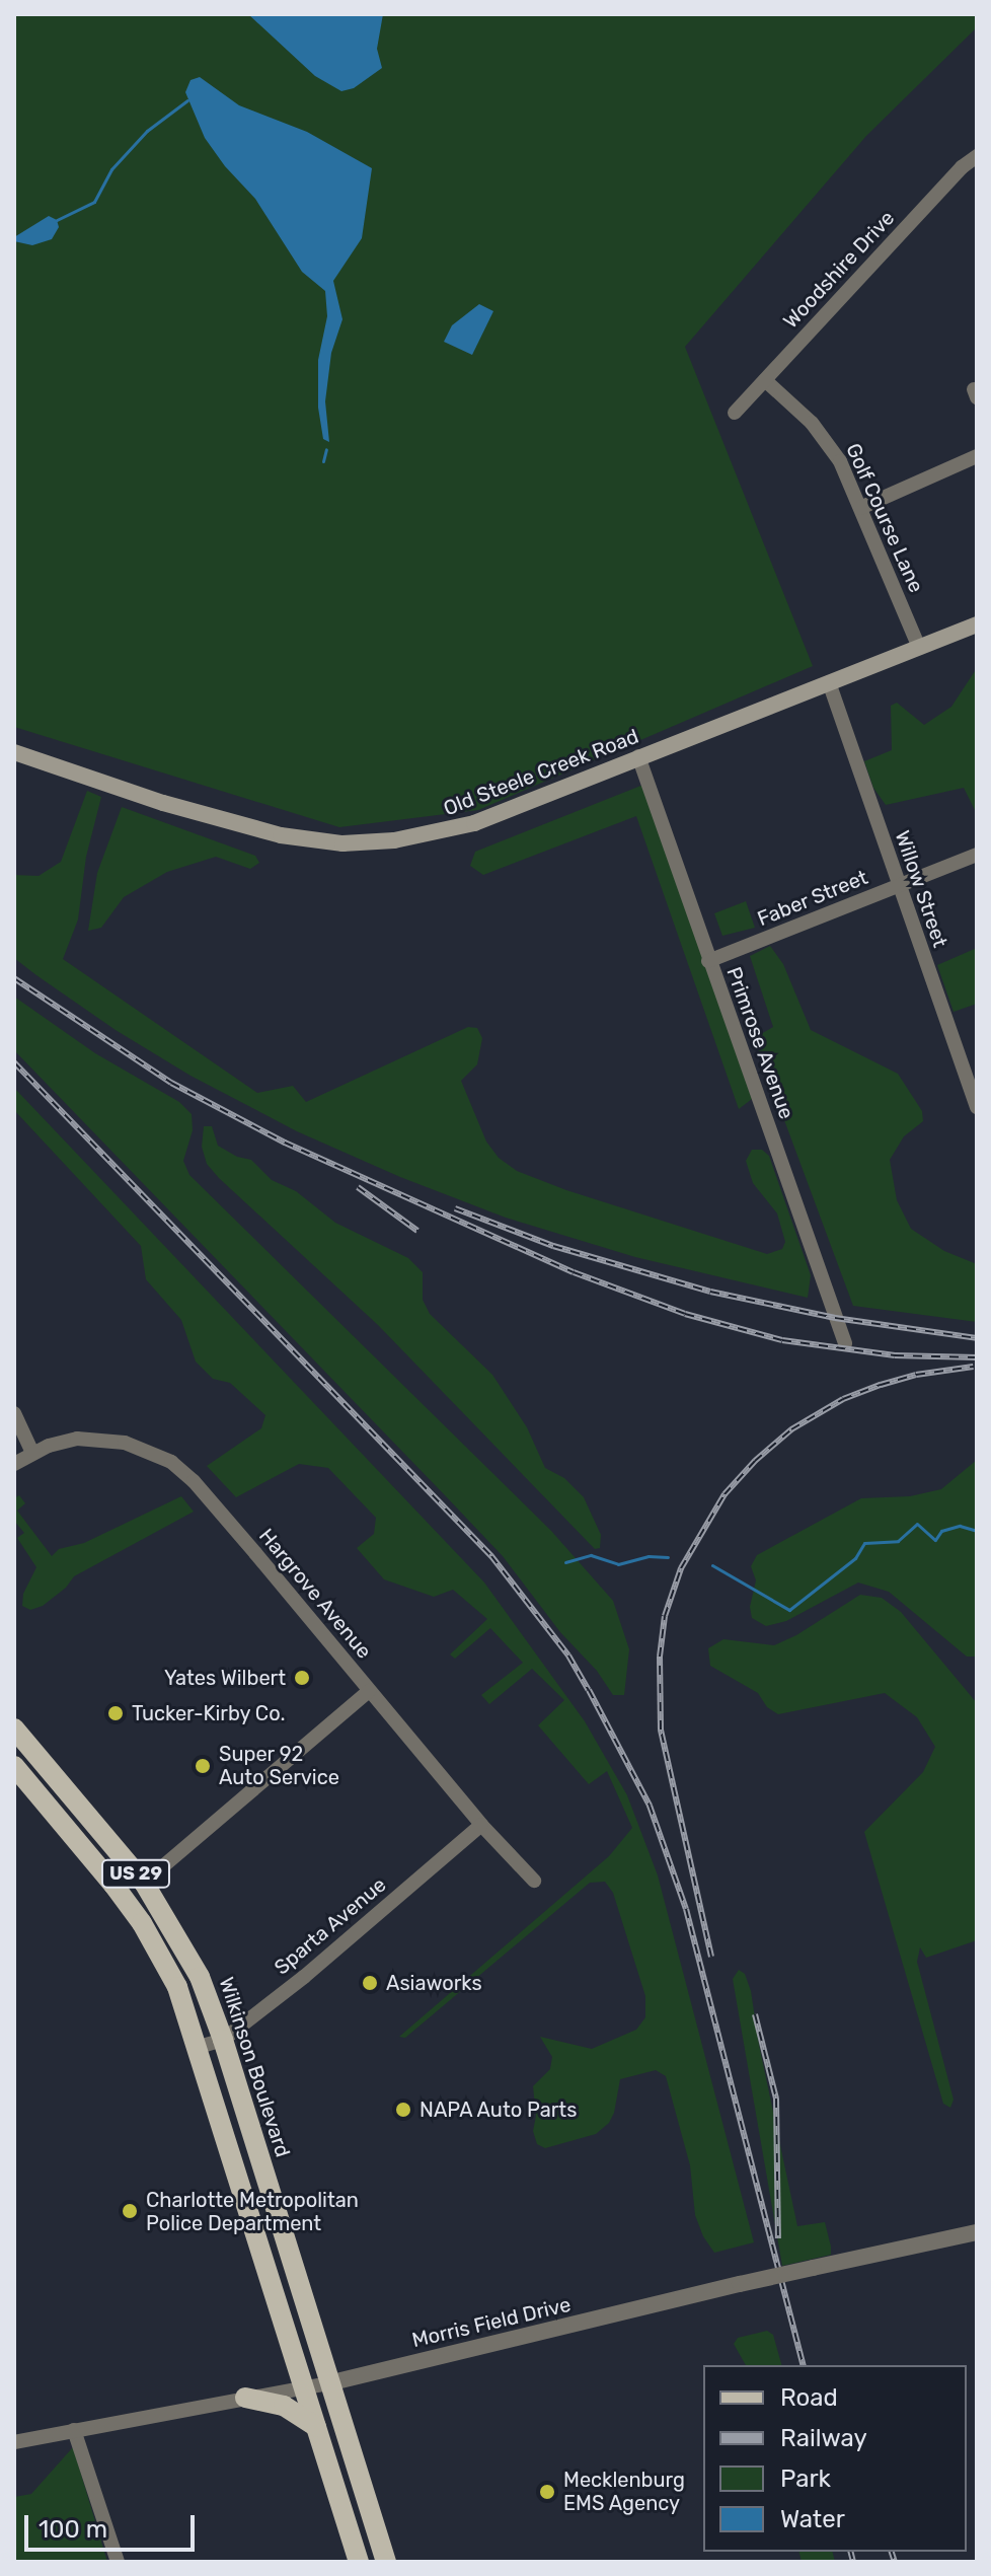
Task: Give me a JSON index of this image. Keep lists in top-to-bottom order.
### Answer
{
  "streets": {
    "main road": ["Old Steele Creek Road", "US 29", "Wilkinson Boulevard"],
    "street": [
      "Woodshire Drive",
      "Golf Course Lane",
      "Willow Street",
      "Faber Street",
      "Primrose Avenue",
      "Hargrove Avenue",
      "Sparta Avenue",
      "Morris Field Drive"
    ]
  },
  "crossings": [
    ["Woodshire Drive", "Golf Course Lane"],
    ["Golf Course Lane", "Old Steele Creek Road"],
    ["Old Steele Creek Road", "Willow Street"],
    ["Old Steele Creek Road", "Primrose Avenue"],
    ["Willow Street", "Faber Street"],
    ["Faber Street", "Primrose Avenue"],
    ["Hargrove Avenue", "Sparta Avenue"],
    ["US 29", "Sparta Avenue"],
    ["US 29", "Morris Field Drive"],
    ["Sparta Avenue", "Wilkinson Boulevard"],
    ["Wilkinson Boulevard", "Morris Field Drive"]
  ],
  "places": [
    "Yates Wilbert",
    "Tucker-Kirby Co.",
    "Super 92 Auto Service",
    "Asiaworks",
    "NAPA Auto Parts",
    "Charlotte Metropolitan Police Department",
    "Mecklenburg EMS Agency"
  ],
  "legend": [
    "Road",
    "Railway",
    "Park",
    "Water"
  ],
  "scale_bar": "100 m"
}
